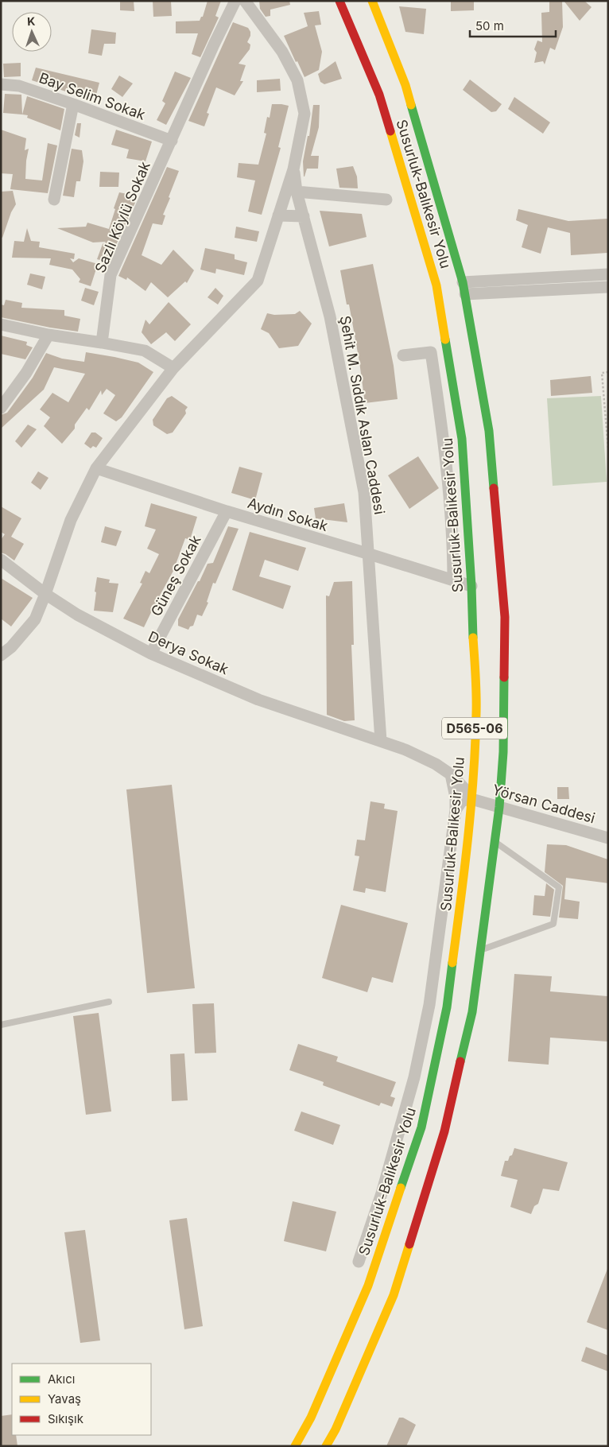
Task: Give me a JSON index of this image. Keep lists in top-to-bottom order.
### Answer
{
  "streets": {
    "highway": ["Susurluk-Balıkesir Yolu", "D565-06"],
    "street": [
      "Bay Selim Sokak",
      "Sazlı Köylü Sokak",
      "Şehit M. Sıddık Aslan Caddesi",
      "Aydın Sokak",
      "Güneş Sokak",
      "Derya Sokak",
      "Yörsan Caddesi"
    ]
  },
  "crossings": [
    ["Bay Selim Sokak", "Sazlı Köylü Sokak"],
    ["Susurluk-Balıkesir Yolu", "Aydın Sokak"],
    ["Susurluk-Balıkesir Yolu", "Derya Sokak"],
    ["Susurluk-Balıkesir Yolu", "Yörsan Caddesi"],
    ["Şehit M. Sıddık Aslan Caddesi", "Aydın Sokak"],
    ["Şehit M. Sıddık Aslan Caddesi", "Derya Sokak"],
    ["Aydın Sokak", "Güneş Sokak"],
    ["Güneş Sokak", "Derya Sokak"],
    ["Derya Sokak", "Yörsan Caddesi"]
  ],
  "legend": ["Akıcı", "Yavaş", "Sıkışık"],
  "scale_bar": "50 m",
  "north": "top"
}
